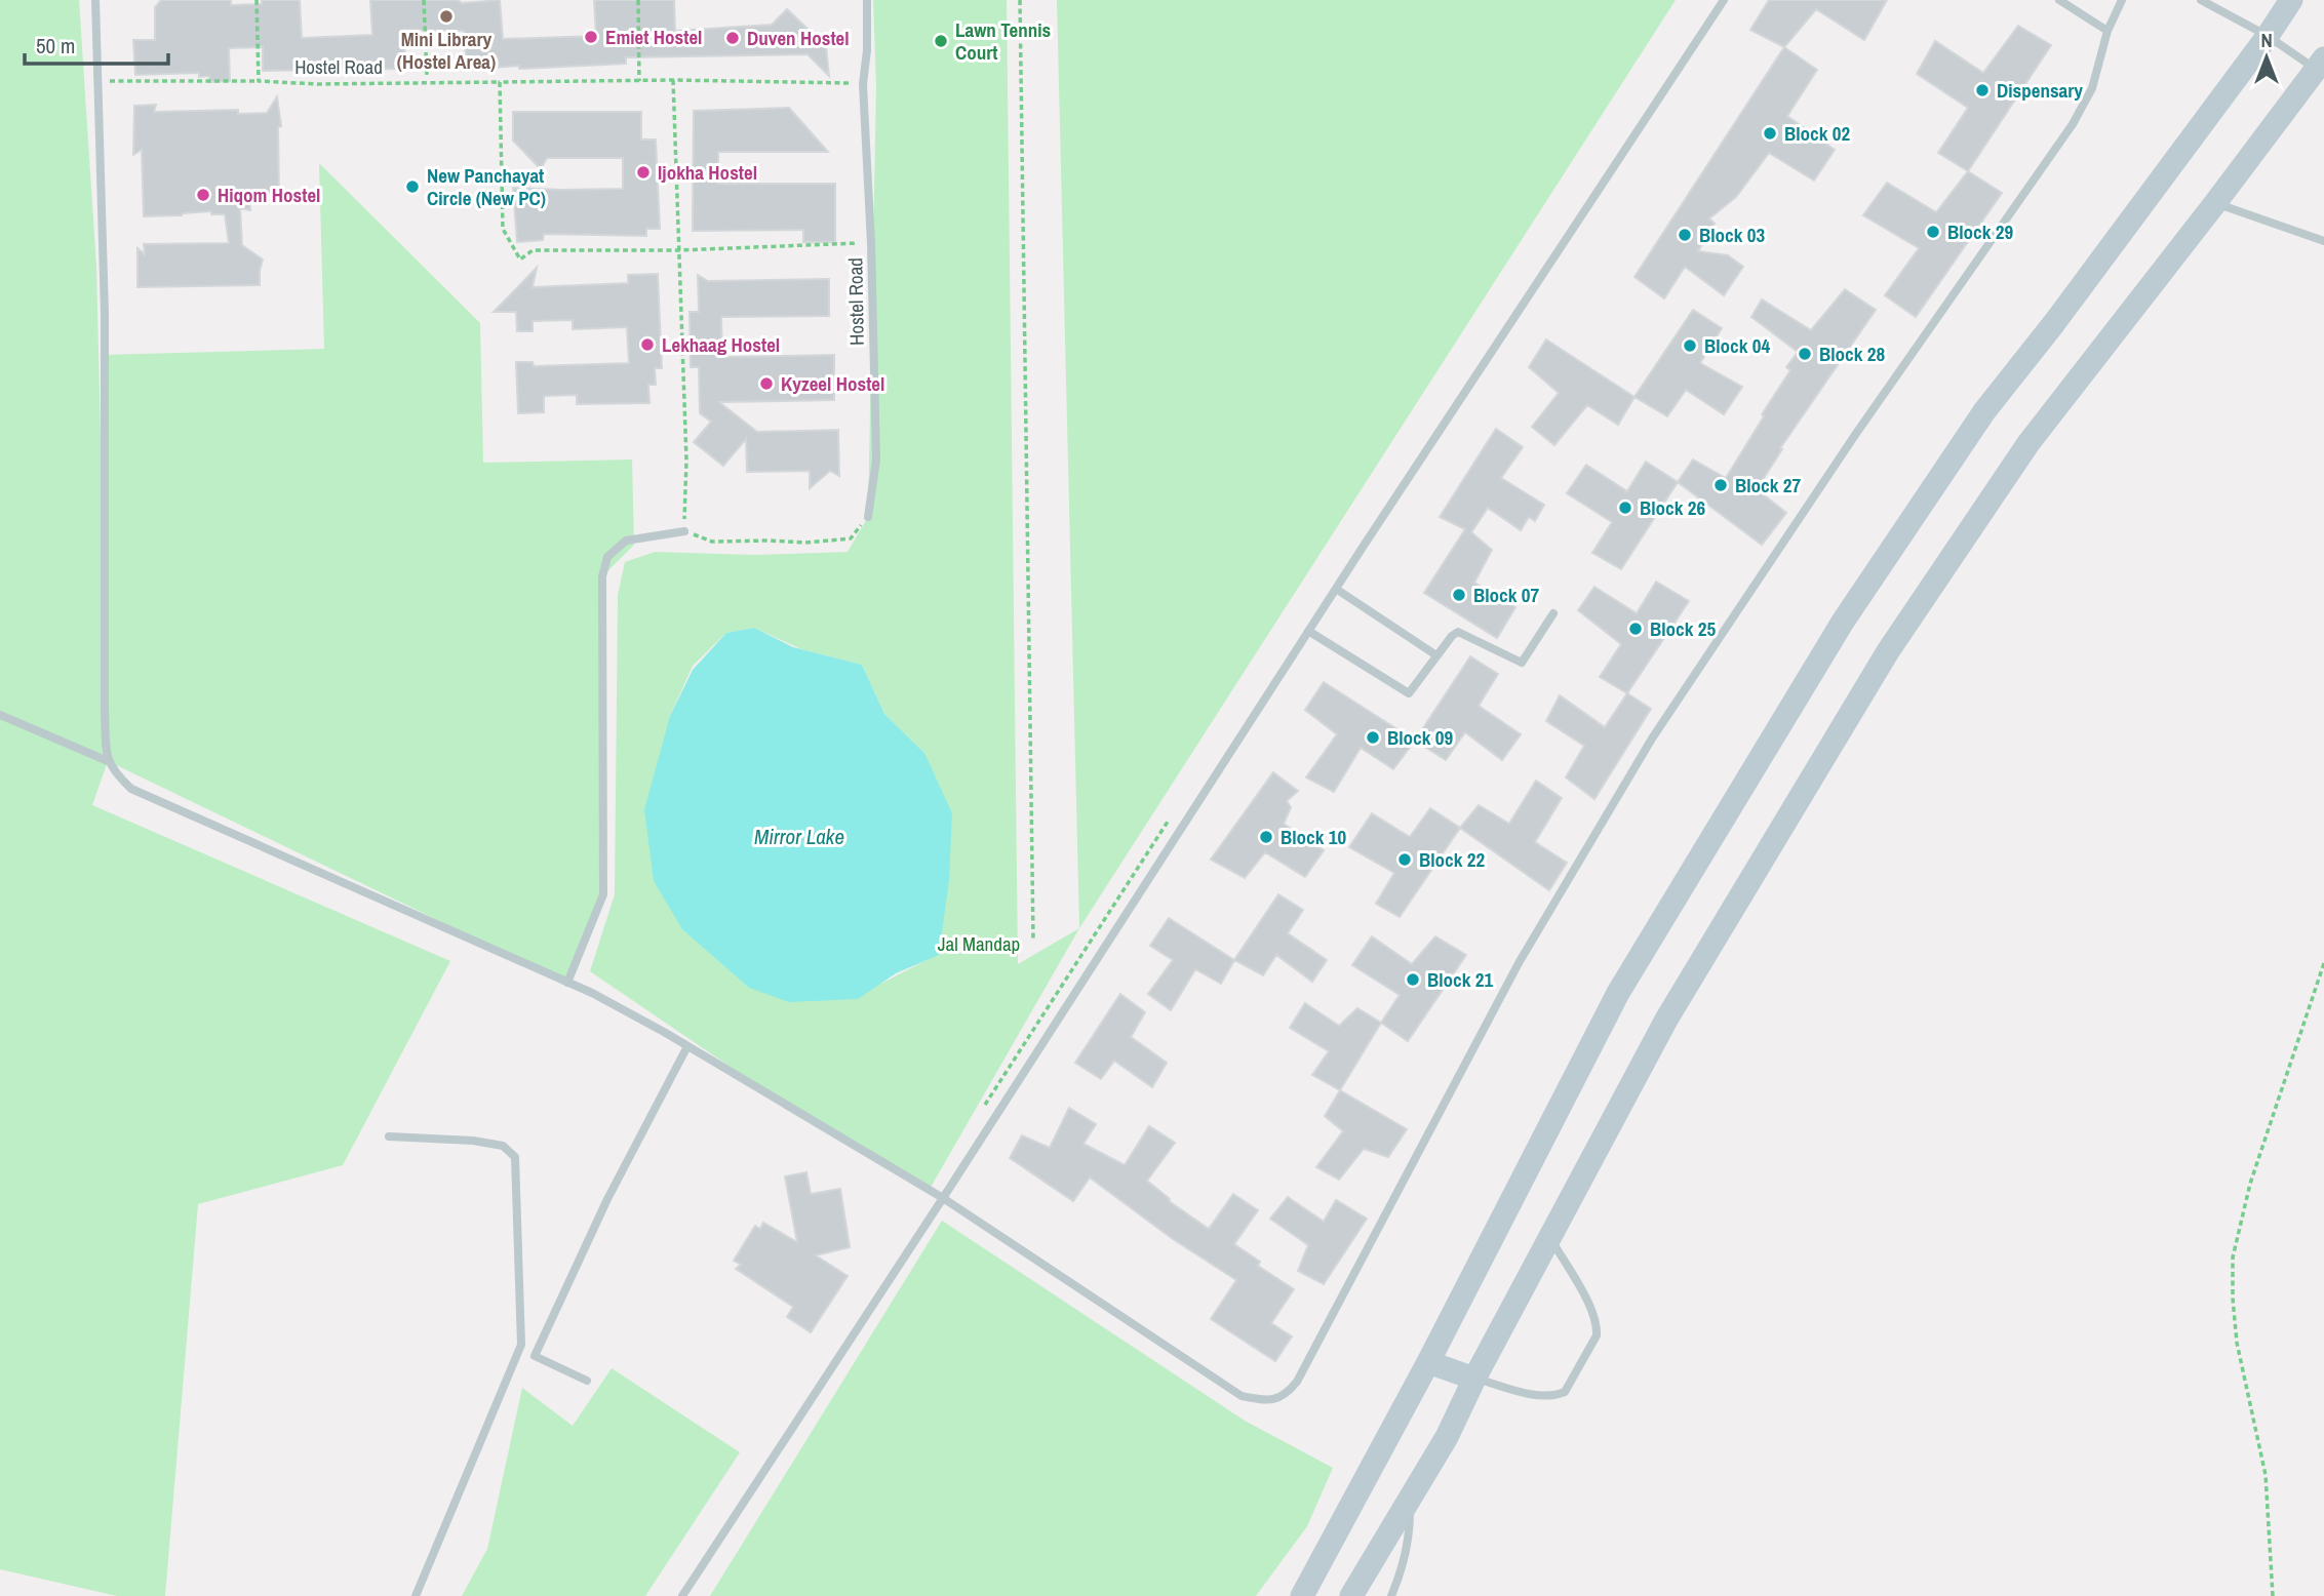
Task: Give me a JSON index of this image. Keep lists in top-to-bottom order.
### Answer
{
  "streets": {
    "lane": ["Hostel Road"]
  },
  "water": ["Mirror Lake"],
  "parks": ["Jal Mandap"],
  "places": [
    "Mini Library (Hostel Area)",
    "Emiet Hostel",
    "Duven Hostel",
    "Lawn Tennis Court",
    "Dispensary",
    "Block 02",
    "Ijokha Hostel",
    "New Panchayat Circle (New PC)",
    "Hiqom Hostel",
    "Block 29",
    "Block 03",
    "Lekhaag Hostel",
    "Block 04",
    "Block 28",
    "Kyzeel Hostel",
    "Block 27",
    "Block 26",
    "Block 07",
    "Block 25",
    "Block 09",
    "Block 10",
    "Block 22",
    "Block 21"
  ],
  "scale_bar": "50 m",
  "north": "top"
}
